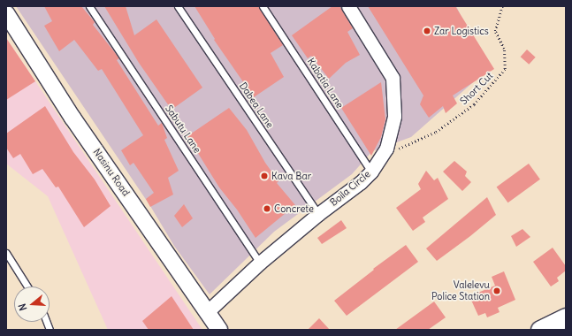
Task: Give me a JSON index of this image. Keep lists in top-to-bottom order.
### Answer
{
  "streets": {
    "street": ["Nasinu Road", "Boila Circle"],
    "lane": ["Kabatia Lane", "Dabea Lane", "Sabutu Lane"],
    "path": ["Short Cut"]
  },
  "crossings": [
    ["Kabatia Lane", "Boila Circle"],
    ["Short Cut", "Boila Circle"],
    ["Dabea Lane", "Boila Circle"],
    ["Sabutu Lane", "Boila Circle"],
    ["Nasinu Road", "Boila Circle"]
  ],
  "places": [
    "Zar Logistics",
    "Kava Bar",
    "Concrete",
    "Valelevu Police Station"
  ],
  "north": "left"
}
